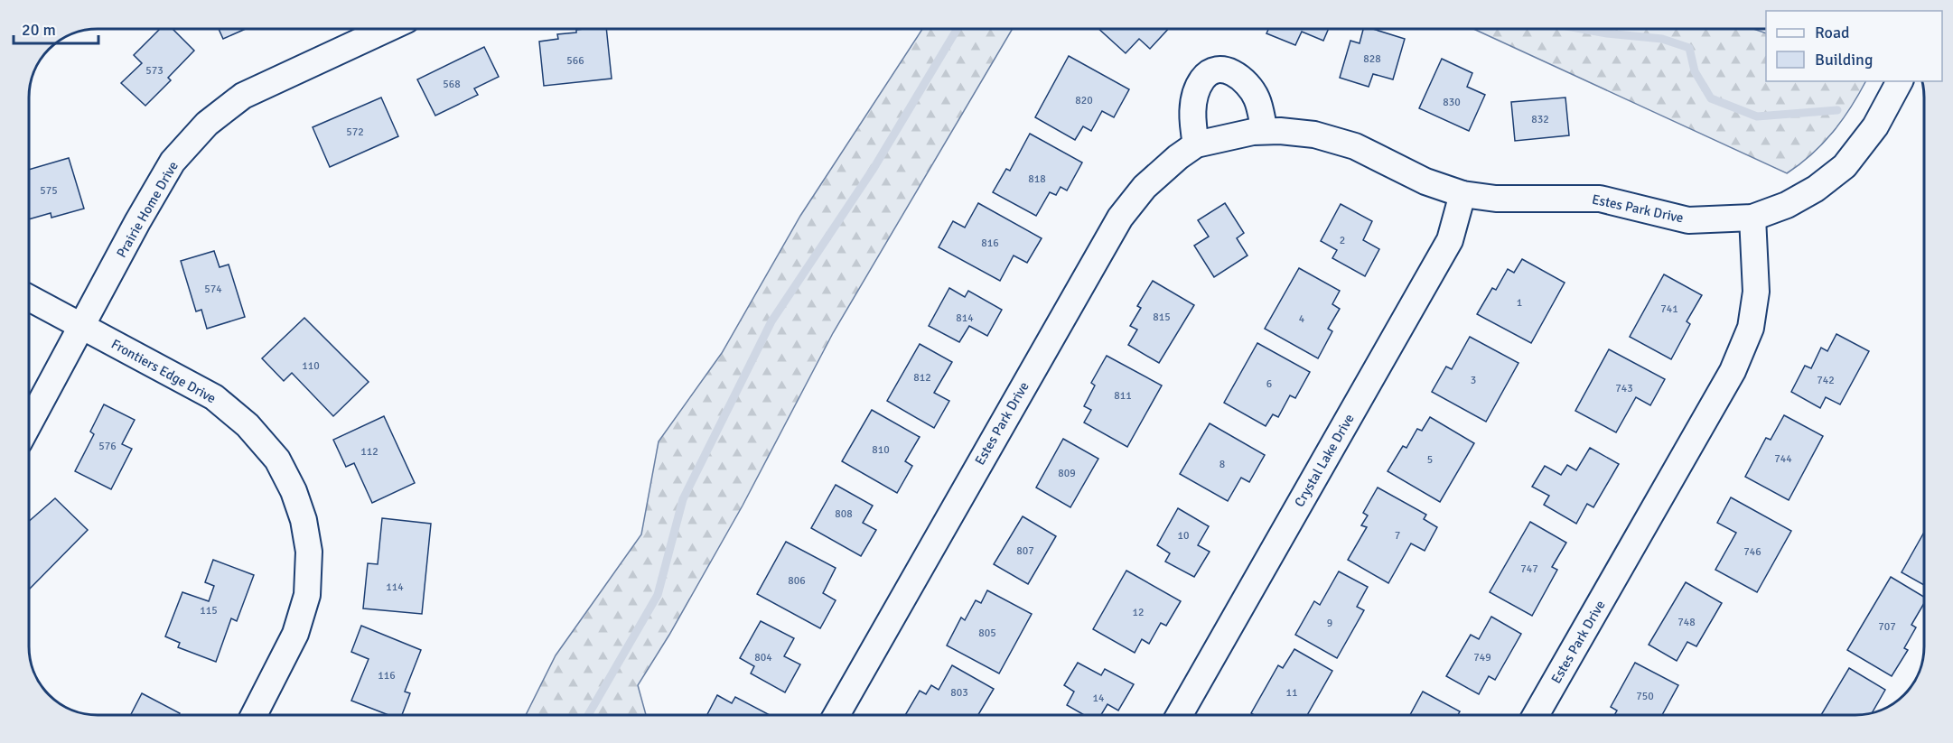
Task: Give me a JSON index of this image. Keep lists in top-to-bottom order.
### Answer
{
  "streets": {
    "street": [
      "Estes Park Drive",
      "Prairie Home Drive",
      "Frontiers Edge Drive",
      "Crystal Lake Drive"
    ]
  },
  "crossings": [
    ["Estes Park Drive", "Crystal Lake Drive"],
    ["Prairie Home Drive", "Frontiers Edge Drive"]
  ],
  "house_numbers": [
    "828",
    "566",
    "573",
    "568",
    "820",
    "830",
    "832",
    "572",
    "818",
    "575",
    "2",
    "816",
    "574",
    "1",
    "741",
    "815",
    "814",
    "4",
    "110",
    "812",
    "3",
    "742",
    "6",
    "743",
    "811",
    "576",
    "810",
    "112",
    "744",
    "5",
    "8",
    "809",
    "808",
    "10",
    "7",
    "807",
    "746",
    "747",
    "806",
    "114",
    "115",
    "12",
    "748",
    "9",
    "707",
    "805",
    "804",
    "749",
    "116",
    "803",
    "11",
    "750",
    "14"
  ],
  "legend": ["Road", "Building"],
  "scale_bar": "20 m"
}
